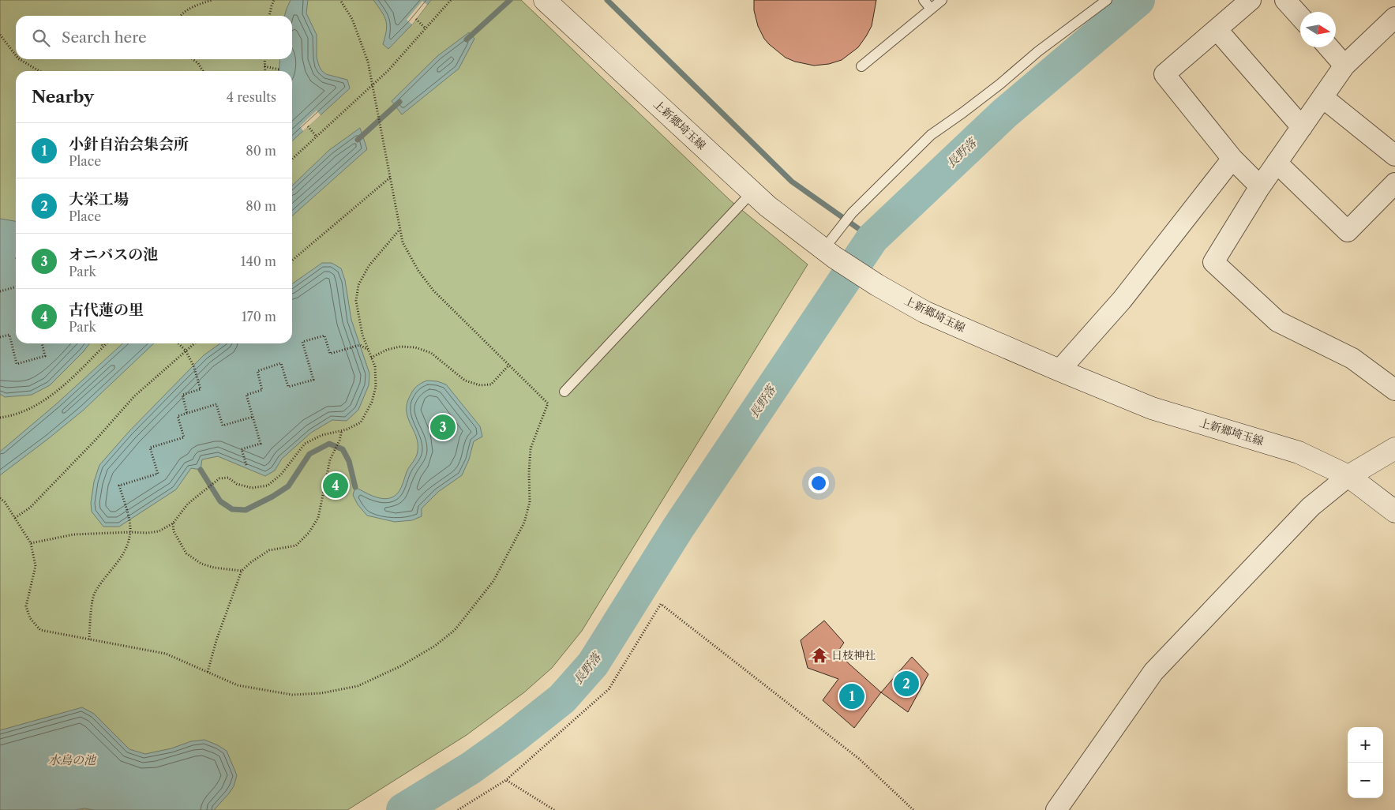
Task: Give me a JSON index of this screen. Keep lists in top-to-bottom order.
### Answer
{
  "streets": {
    "main road": ["上新郷埼玉線"]
  },
  "water": ["長野落", "水鳥の池"],
  "places": {
    "temple": ["日枝神社"]
  },
  "north": "right",
  "page": {
    "search": "Search here",
    "heading": ["Nearby", "4 results"],
    "list": [
      {
        "mark": "1",
        "name": "小針自治会集会所",
        "note": "Place",
        "value": "80 m"
      },
      {
        "mark": "2",
        "name": "大栄工場",
        "note": "Place",
        "value": "80 m"
      },
      {
        "mark": "3",
        "name": "オニバスの池",
        "note": "Park",
        "value": "140 m"
      },
      {
        "mark": "4",
        "name": "古代蓮の里",
        "note": "Park",
        "value": "170 m"
      }
    ],
    "pins": [
      "3",
      "4",
      "2",
      "1"
    ],
    "map_buttons": ["+", "−"]
  }
}
